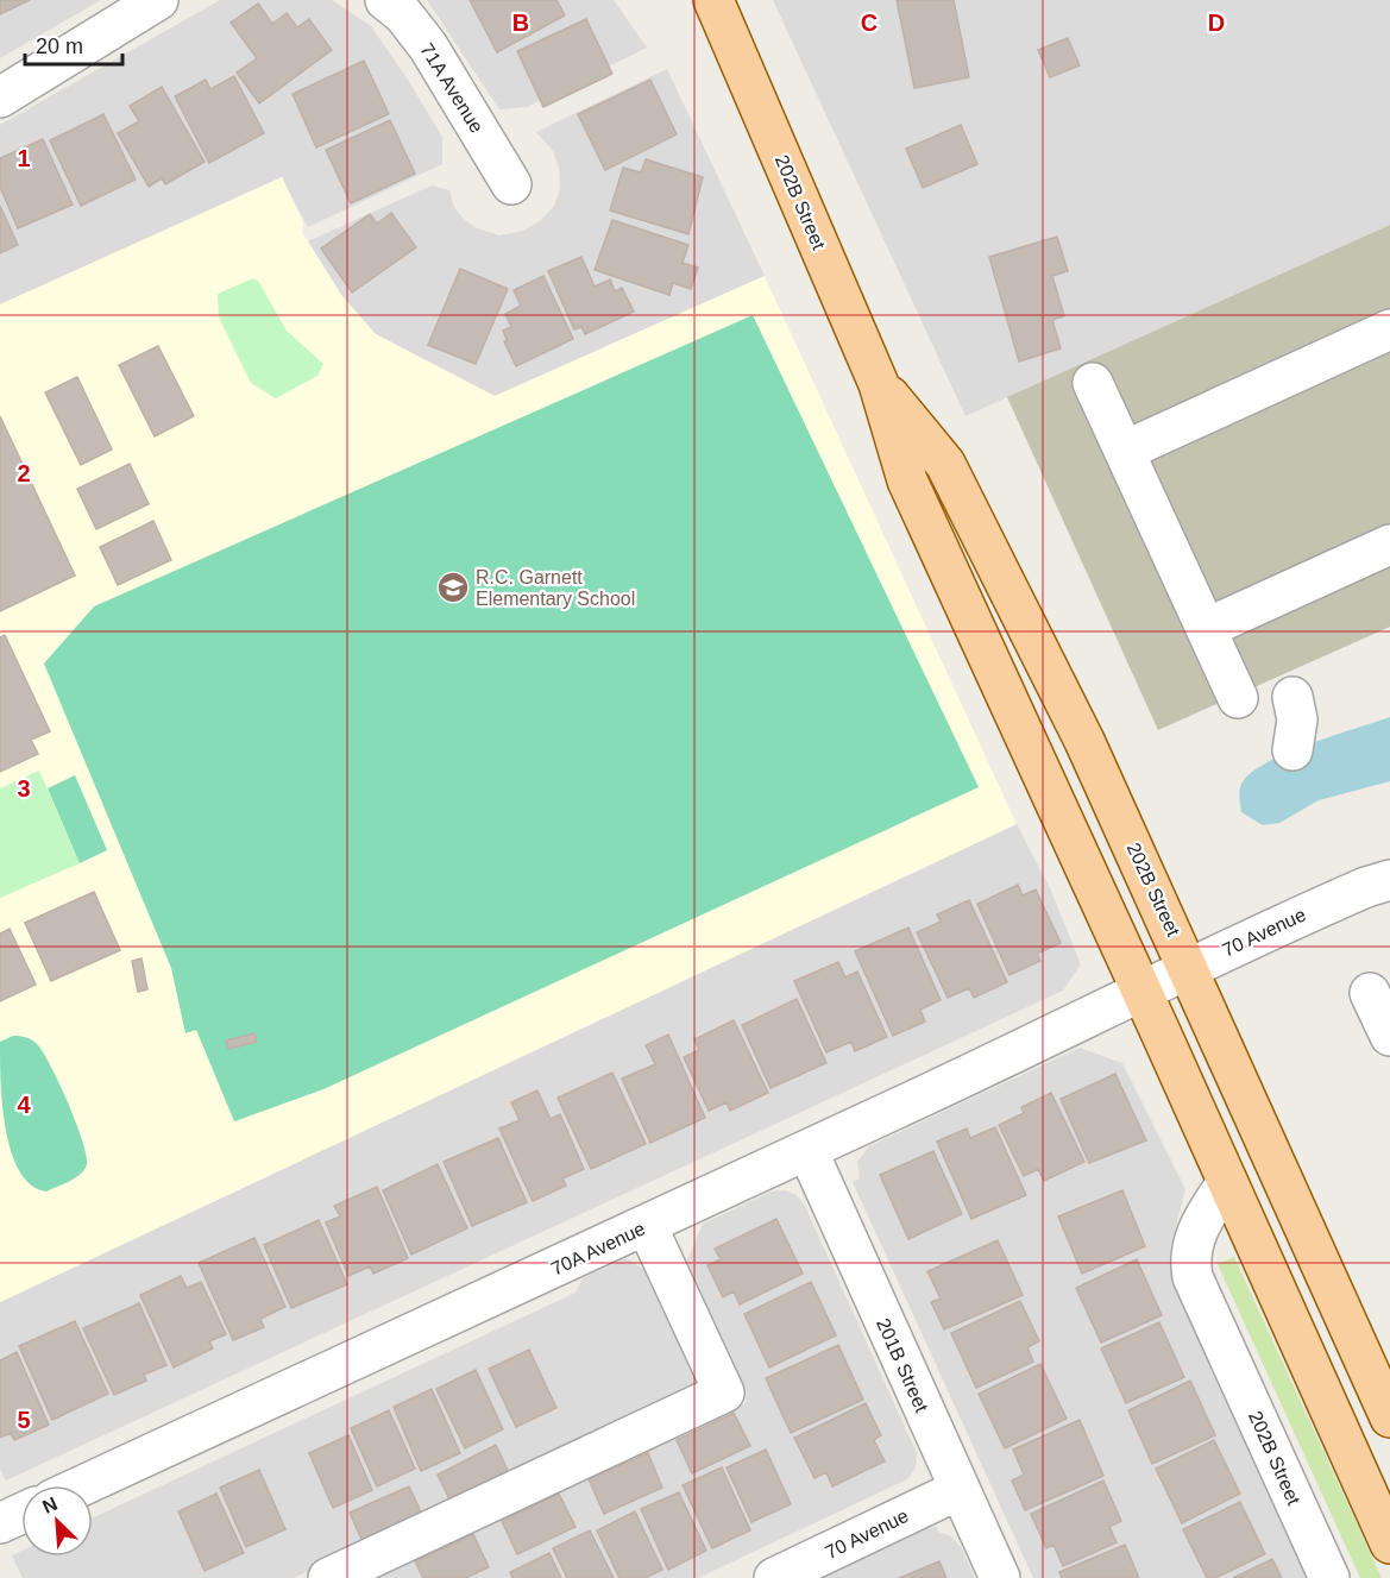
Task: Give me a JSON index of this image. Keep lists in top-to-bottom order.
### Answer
{
  "streets": {
    "main road": ["202B Street"],
    "street": [
      "71A Avenue",
      "70 Avenue",
      "70A Avenue",
      "201B Street"
    ]
  },
  "crossings": [
    ["202B Street", "70 Avenue"],
    ["202B Street", "70A Avenue"],
    ["70 Avenue", "70A Avenue"],
    ["70 Avenue", "201B Street"],
    ["70A Avenue", "201B Street"]
  ],
  "places": {
    "school or university": ["R.C. Garnett Elementary School"]
  },
  "scale_bar": "20 m",
  "north": "top left",
  "grid": {
    "columns": ["B", "C", "D"],
    "rows": [
      "1",
      "2",
      "3",
      "4",
      "5"
    ]
  }
}
